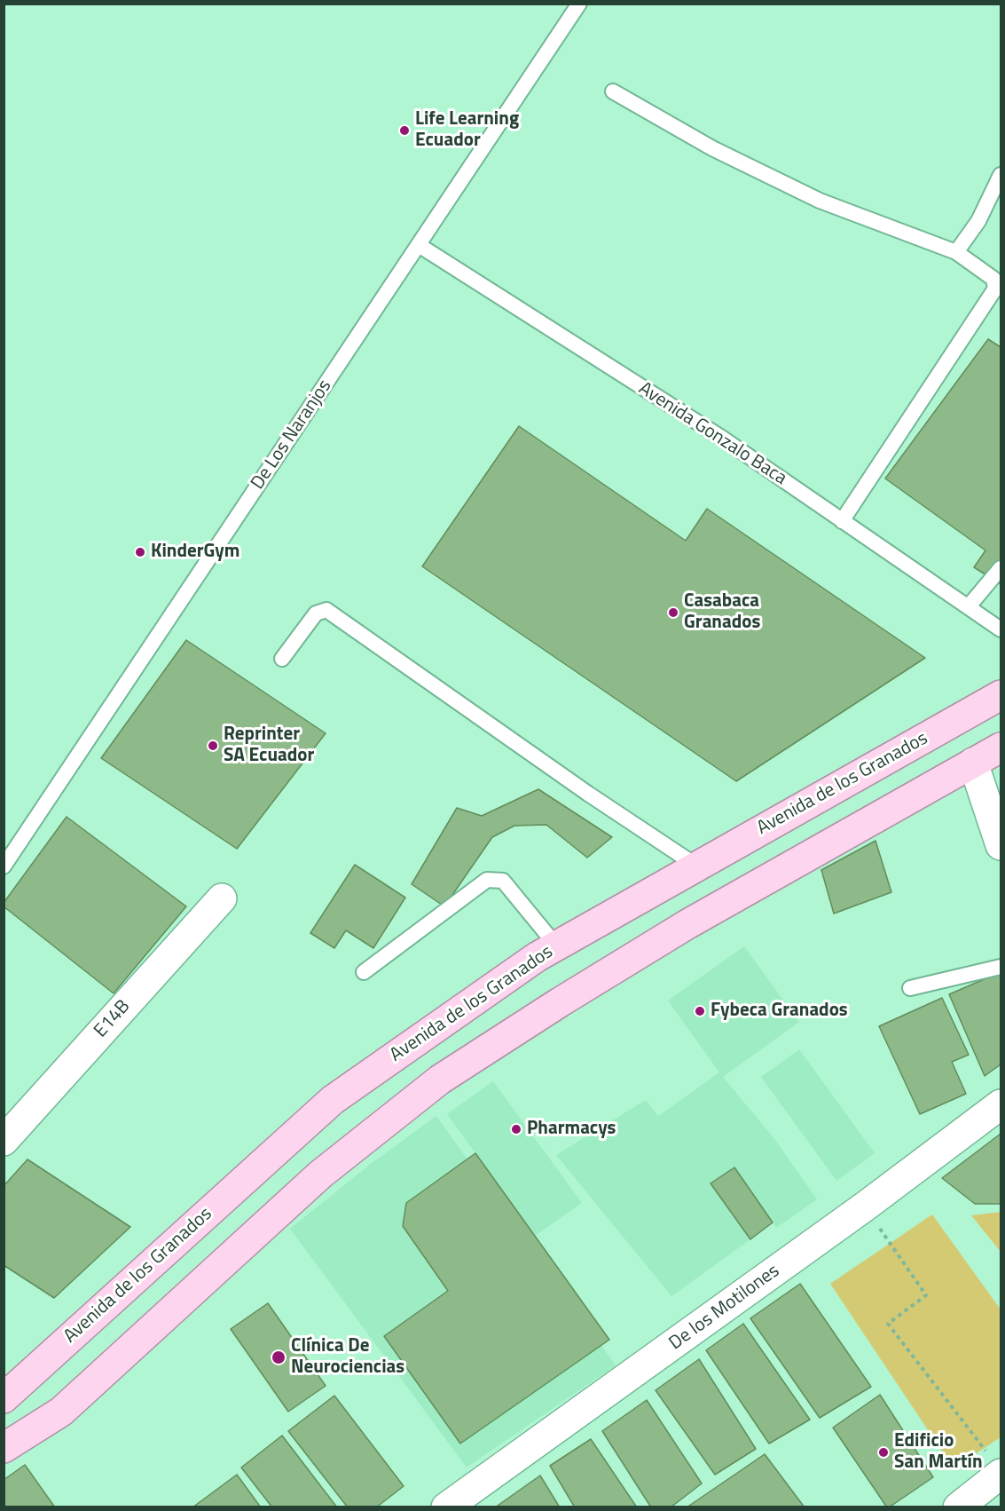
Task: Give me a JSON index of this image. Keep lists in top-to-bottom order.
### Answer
{
  "streets": {
    "main road": ["Avenida de los Granados"],
    "street": ["E14B", "De los Motilones"],
    "lane": ["Avenida Gonzalo Baca", "De Los Naranjos"]
  },
  "crossings": [
    ["Avenida Gonzalo Baca", "De Los Naranjos"]
  ],
  "places": [
    "Life Learning Ecuador",
    "KinderGym",
    "Casabaca Granados",
    "Reprinter SA Ecuador",
    "Fybeca Granados",
    "Pharmacys",
    "Clínica De Neurociencias",
    "Edificio San Martín"
  ]
}
